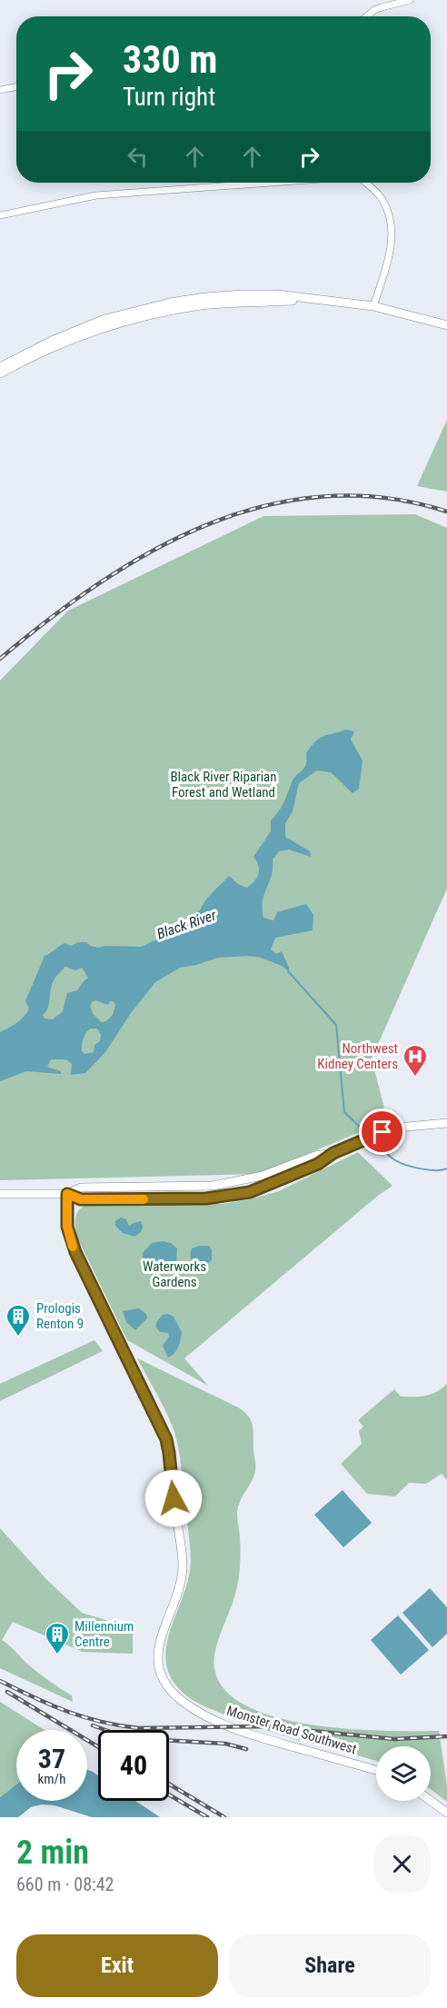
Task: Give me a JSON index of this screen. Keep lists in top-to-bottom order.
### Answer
{
  "streets": {
    "street": ["Monster Road Southwest"]
  },
  "water": ["Black River"],
  "parks": ["Black River Riparian Forest and Wetland", "Waterworks Gardens"],
  "places": {
    "hospital": ["Northwest Kidney Centers"],
    "building": ["Prologis Renton 9", "Millennium Centre"]
  },
  "page": {
    "turn": ["330 m", "Turn right"],
    "speed": "37 km/h",
    "limit": "40",
    "heading": ["2 min", "660 m · 08:42"],
    "buttons": ["Exit", "Share"]
  }
}
